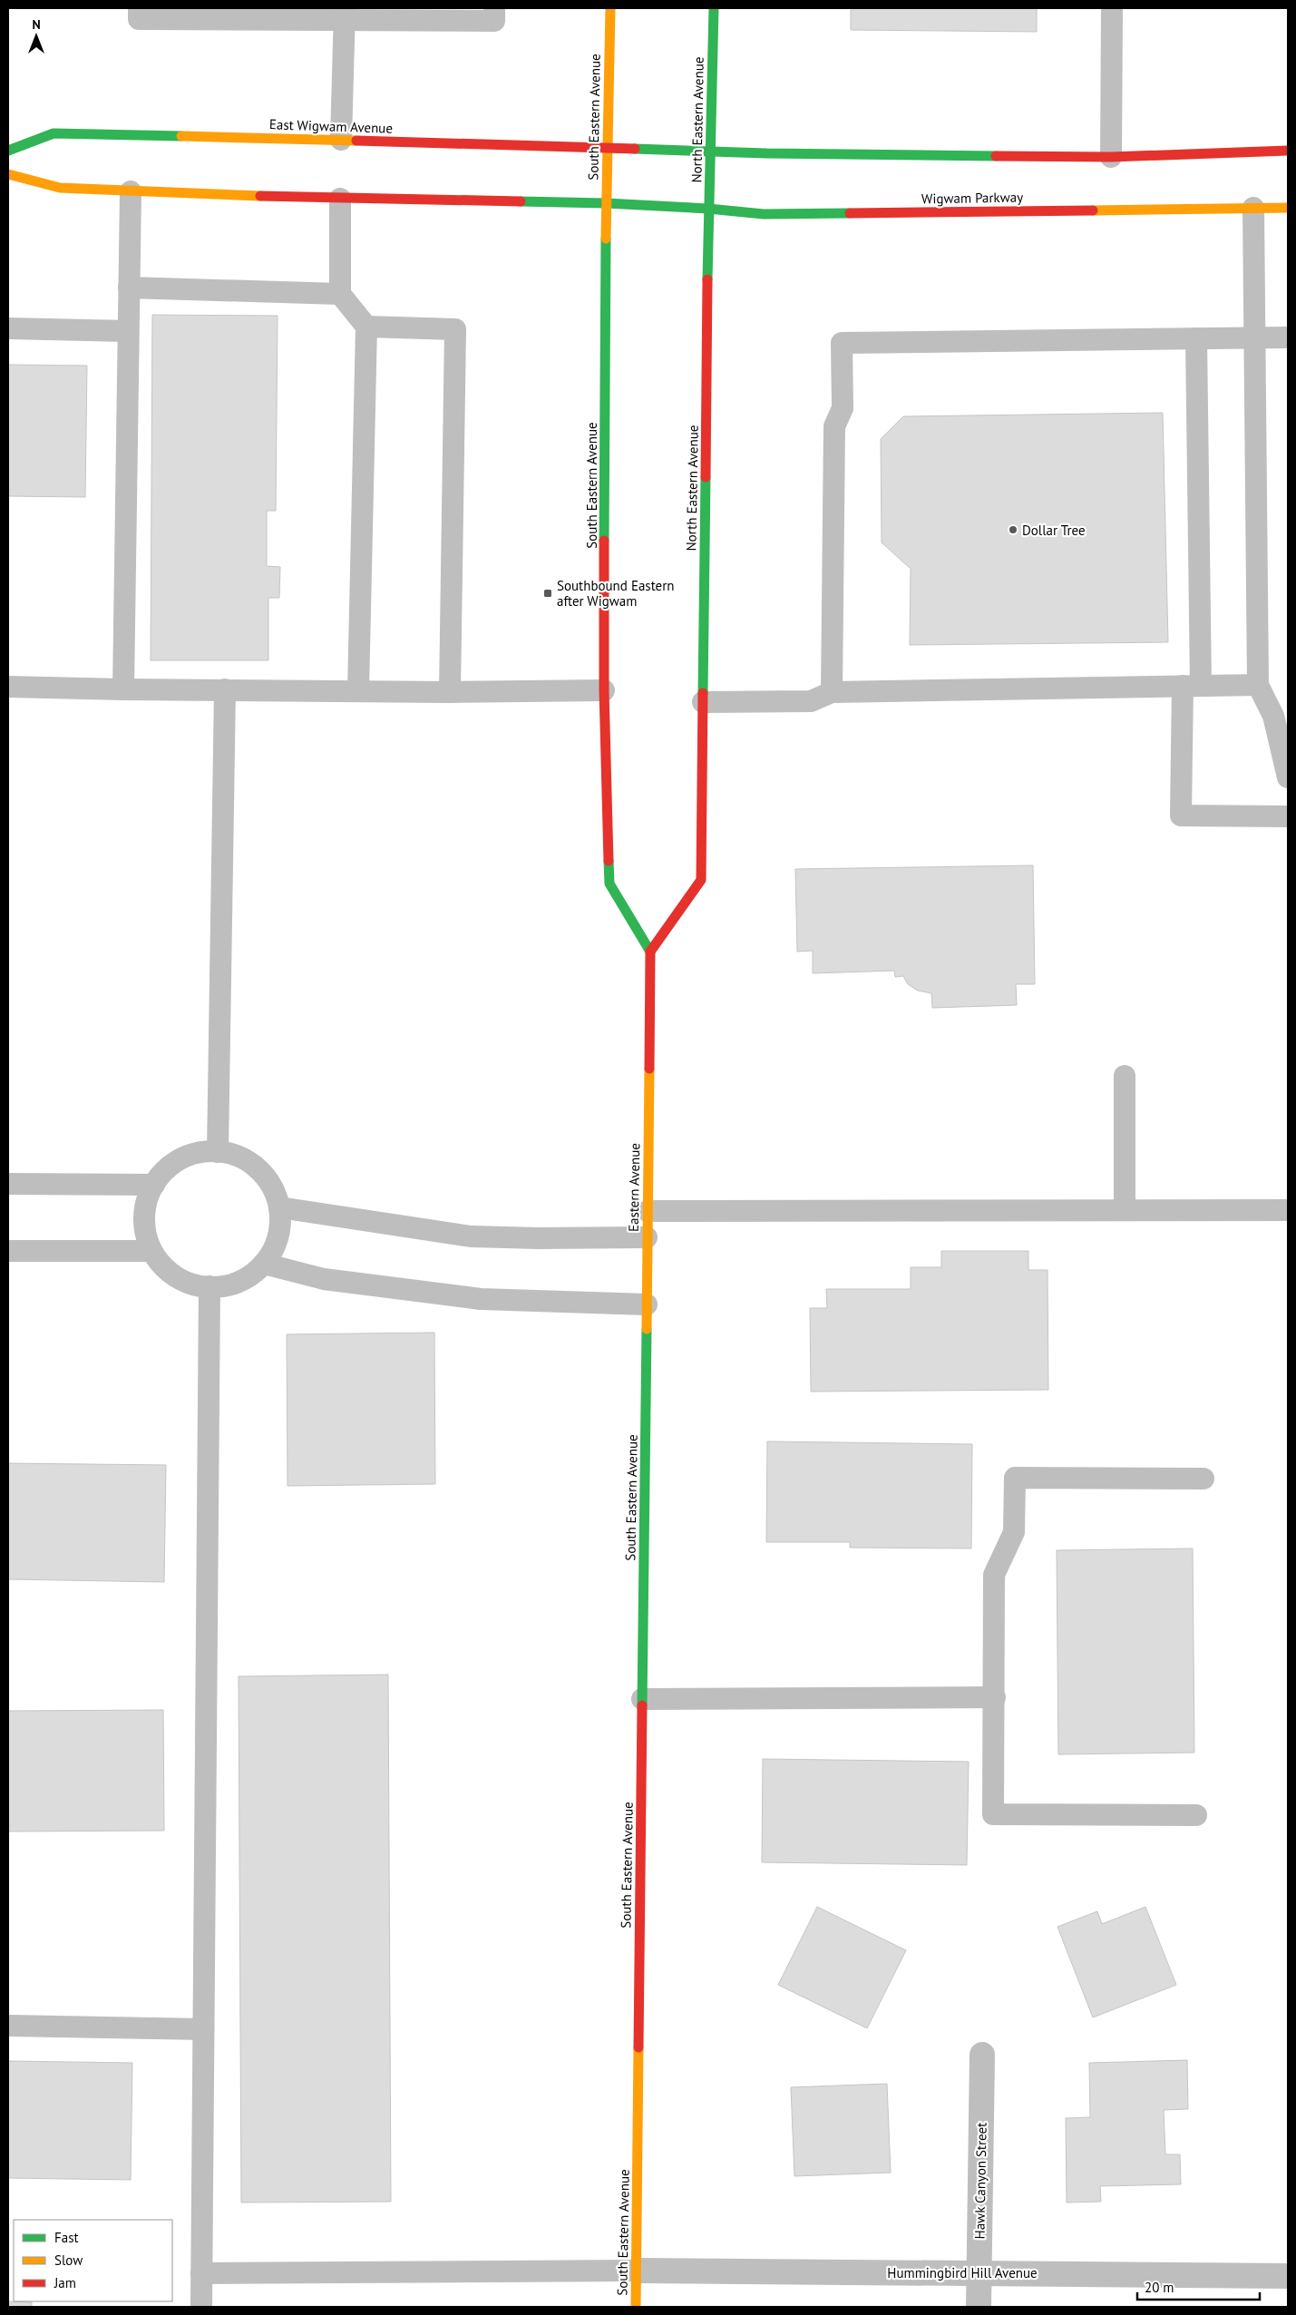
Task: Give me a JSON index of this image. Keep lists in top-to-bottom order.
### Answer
{
  "streets": {
    "main road": [
      "South Eastern Avenue",
      "North Eastern Avenue",
      "East Wigwam Avenue",
      "Wigwam Parkway",
      "Eastern Avenue"
    ],
    "street": ["Hawk Canyon Street", "Hummingbird Hill Avenue"]
  },
  "crossings": [
    ["South Eastern Avenue", "North Eastern Avenue"],
    ["South Eastern Avenue", "East Wigwam Avenue"],
    ["South Eastern Avenue", "Wigwam Parkway"],
    ["South Eastern Avenue", "Eastern Avenue"],
    ["South Eastern Avenue", "Hummingbird Hill Avenue"],
    ["North Eastern Avenue", "East Wigwam Avenue"],
    ["North Eastern Avenue", "Wigwam Parkway"],
    ["North Eastern Avenue", "Eastern Avenue"],
    ["Hawk Canyon Street", "Hummingbird Hill Avenue"]
  ],
  "places": {
    "other": ["Dollar Tree"],
    "transit": ["Southbound Eastern after Wigwam"]
  },
  "legend": ["Fast", "Slow", "Jam"],
  "scale_bar": "20 m",
  "north": "top"
}
